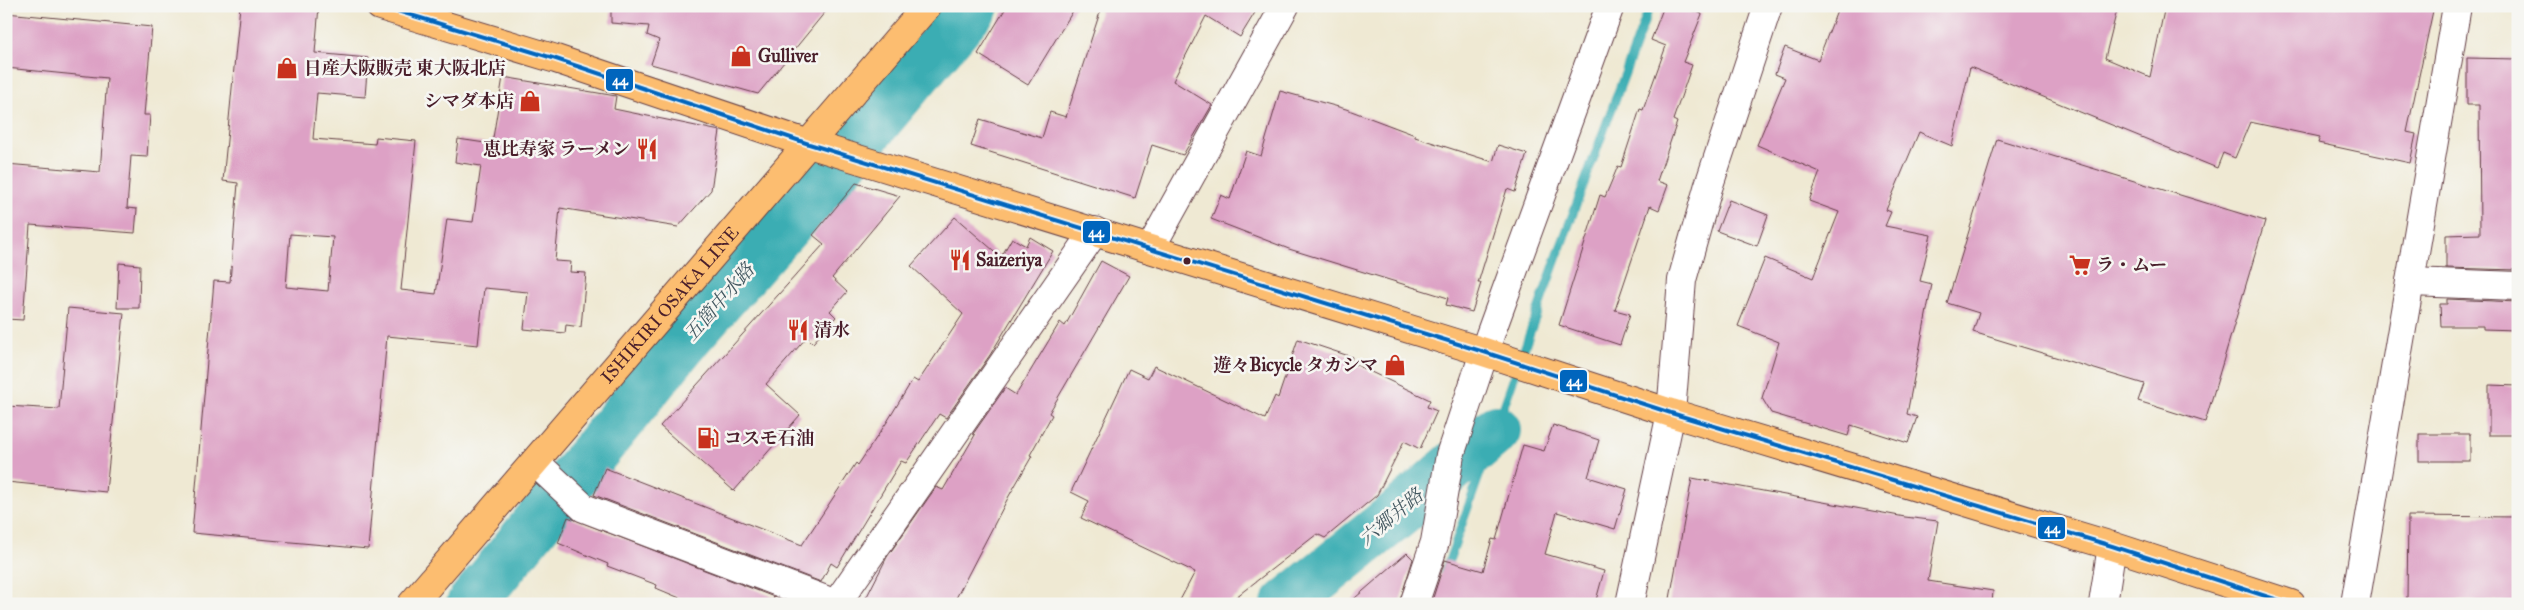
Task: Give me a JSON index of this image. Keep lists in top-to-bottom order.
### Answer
{
  "streets": {
    "main road": ["ISHIKIRI OSAKA LINE"]
  },
  "water": ["五箇中水路", "六郷井路"],
  "places": {
    "shop": [
      "Gulliver",
      "日産大阪販売 東大阪北店",
      "シマダ本店",
      "遊々Bicycle タカシマ"
    ],
    "restaurant": ["恵比寿家 ラーメン", "Saizeriya", "清水"],
    "supermarket": ["ラ・ムー"],
    "fuel station": ["コスモ石油"]
  },
  "lines": ["transit line 44"]
}
